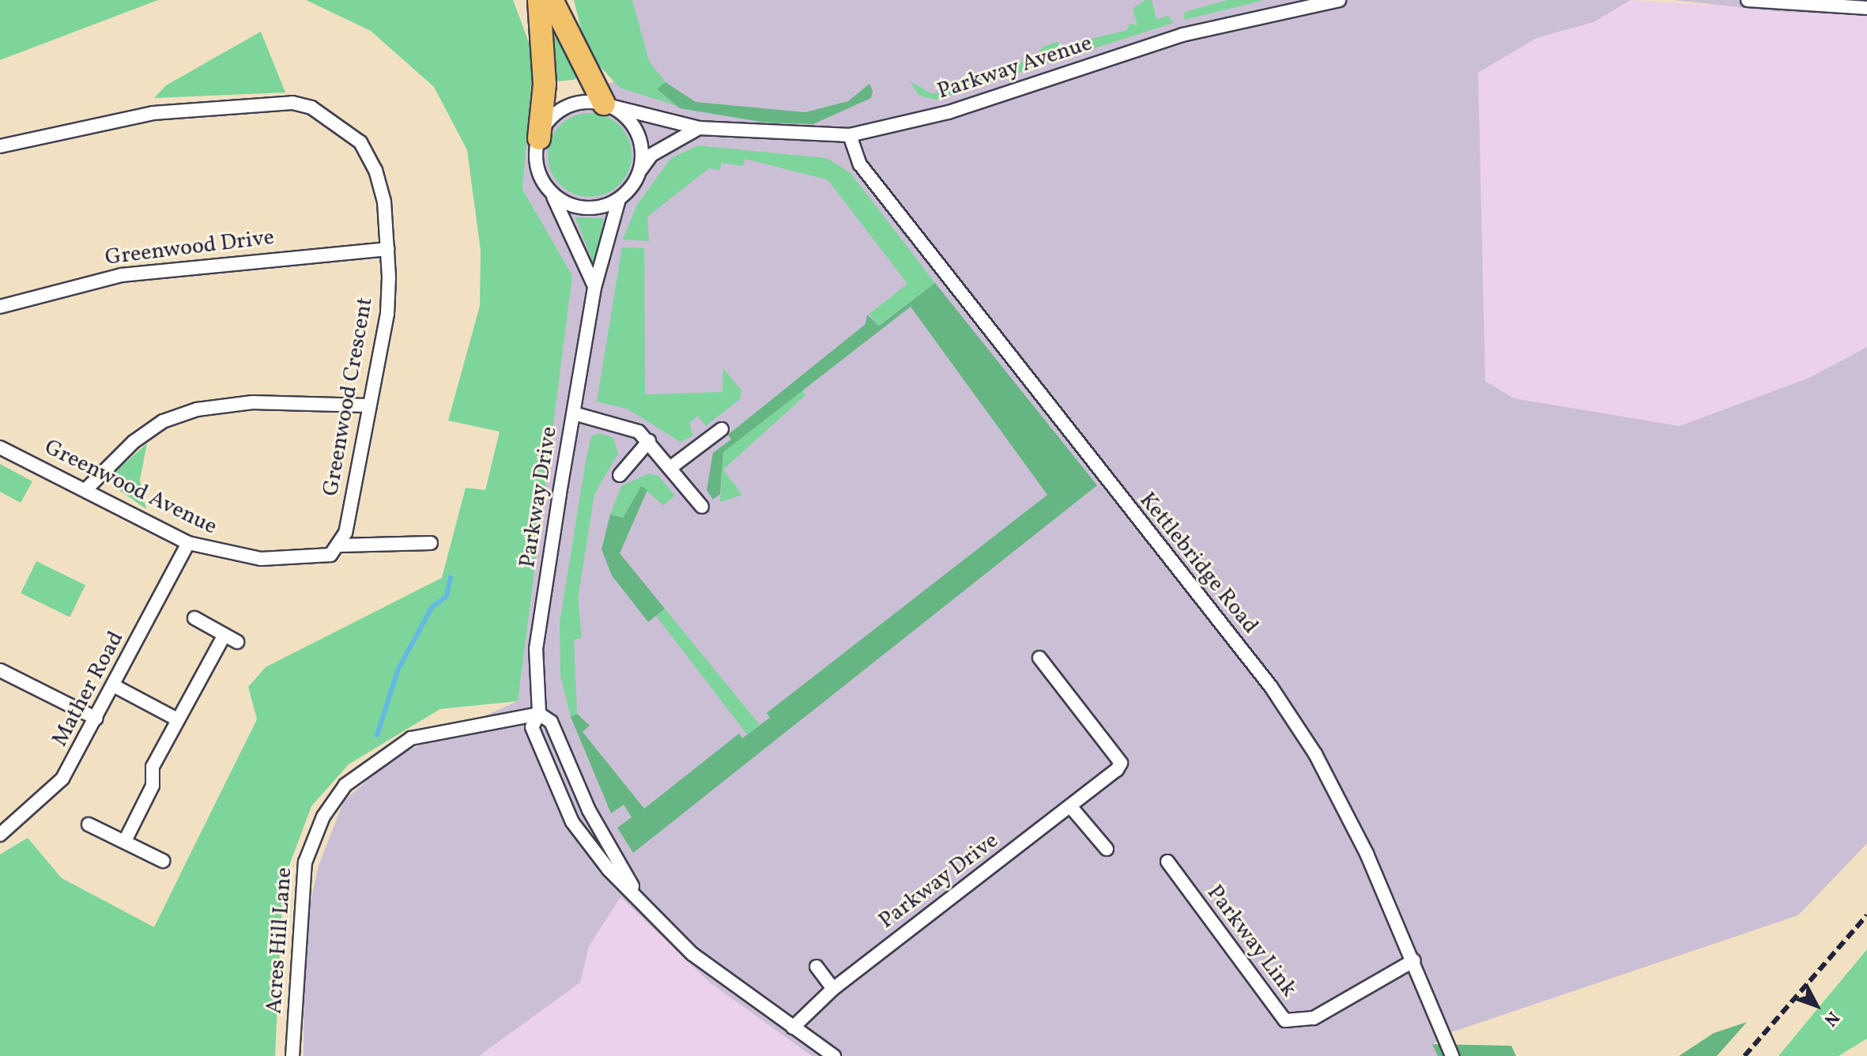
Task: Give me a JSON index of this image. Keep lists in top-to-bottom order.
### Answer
{
  "streets": {
    "street": [
      "Parkway Avenue",
      "Greenwood Drive",
      "Greenwood Crescent",
      "Greenwood Avenue",
      "Parkway Drive",
      "Kettlebridge Road",
      "Mather Road",
      "Acres Hill Lane",
      "Parkway Link"
    ]
  },
  "crossings": [
    ["Parkway Avenue", "Parkway Drive"],
    ["Parkway Avenue", "Kettlebridge Road"],
    ["Greenwood Drive", "Greenwood Crescent"],
    ["Greenwood Crescent", "Greenwood Avenue"],
    ["Greenwood Avenue", "Mather Road"],
    ["Parkway Drive", "Acres Hill Lane"],
    ["Kettlebridge Road", "Parkway Link"]
  ],
  "north": "bottom right"
}
